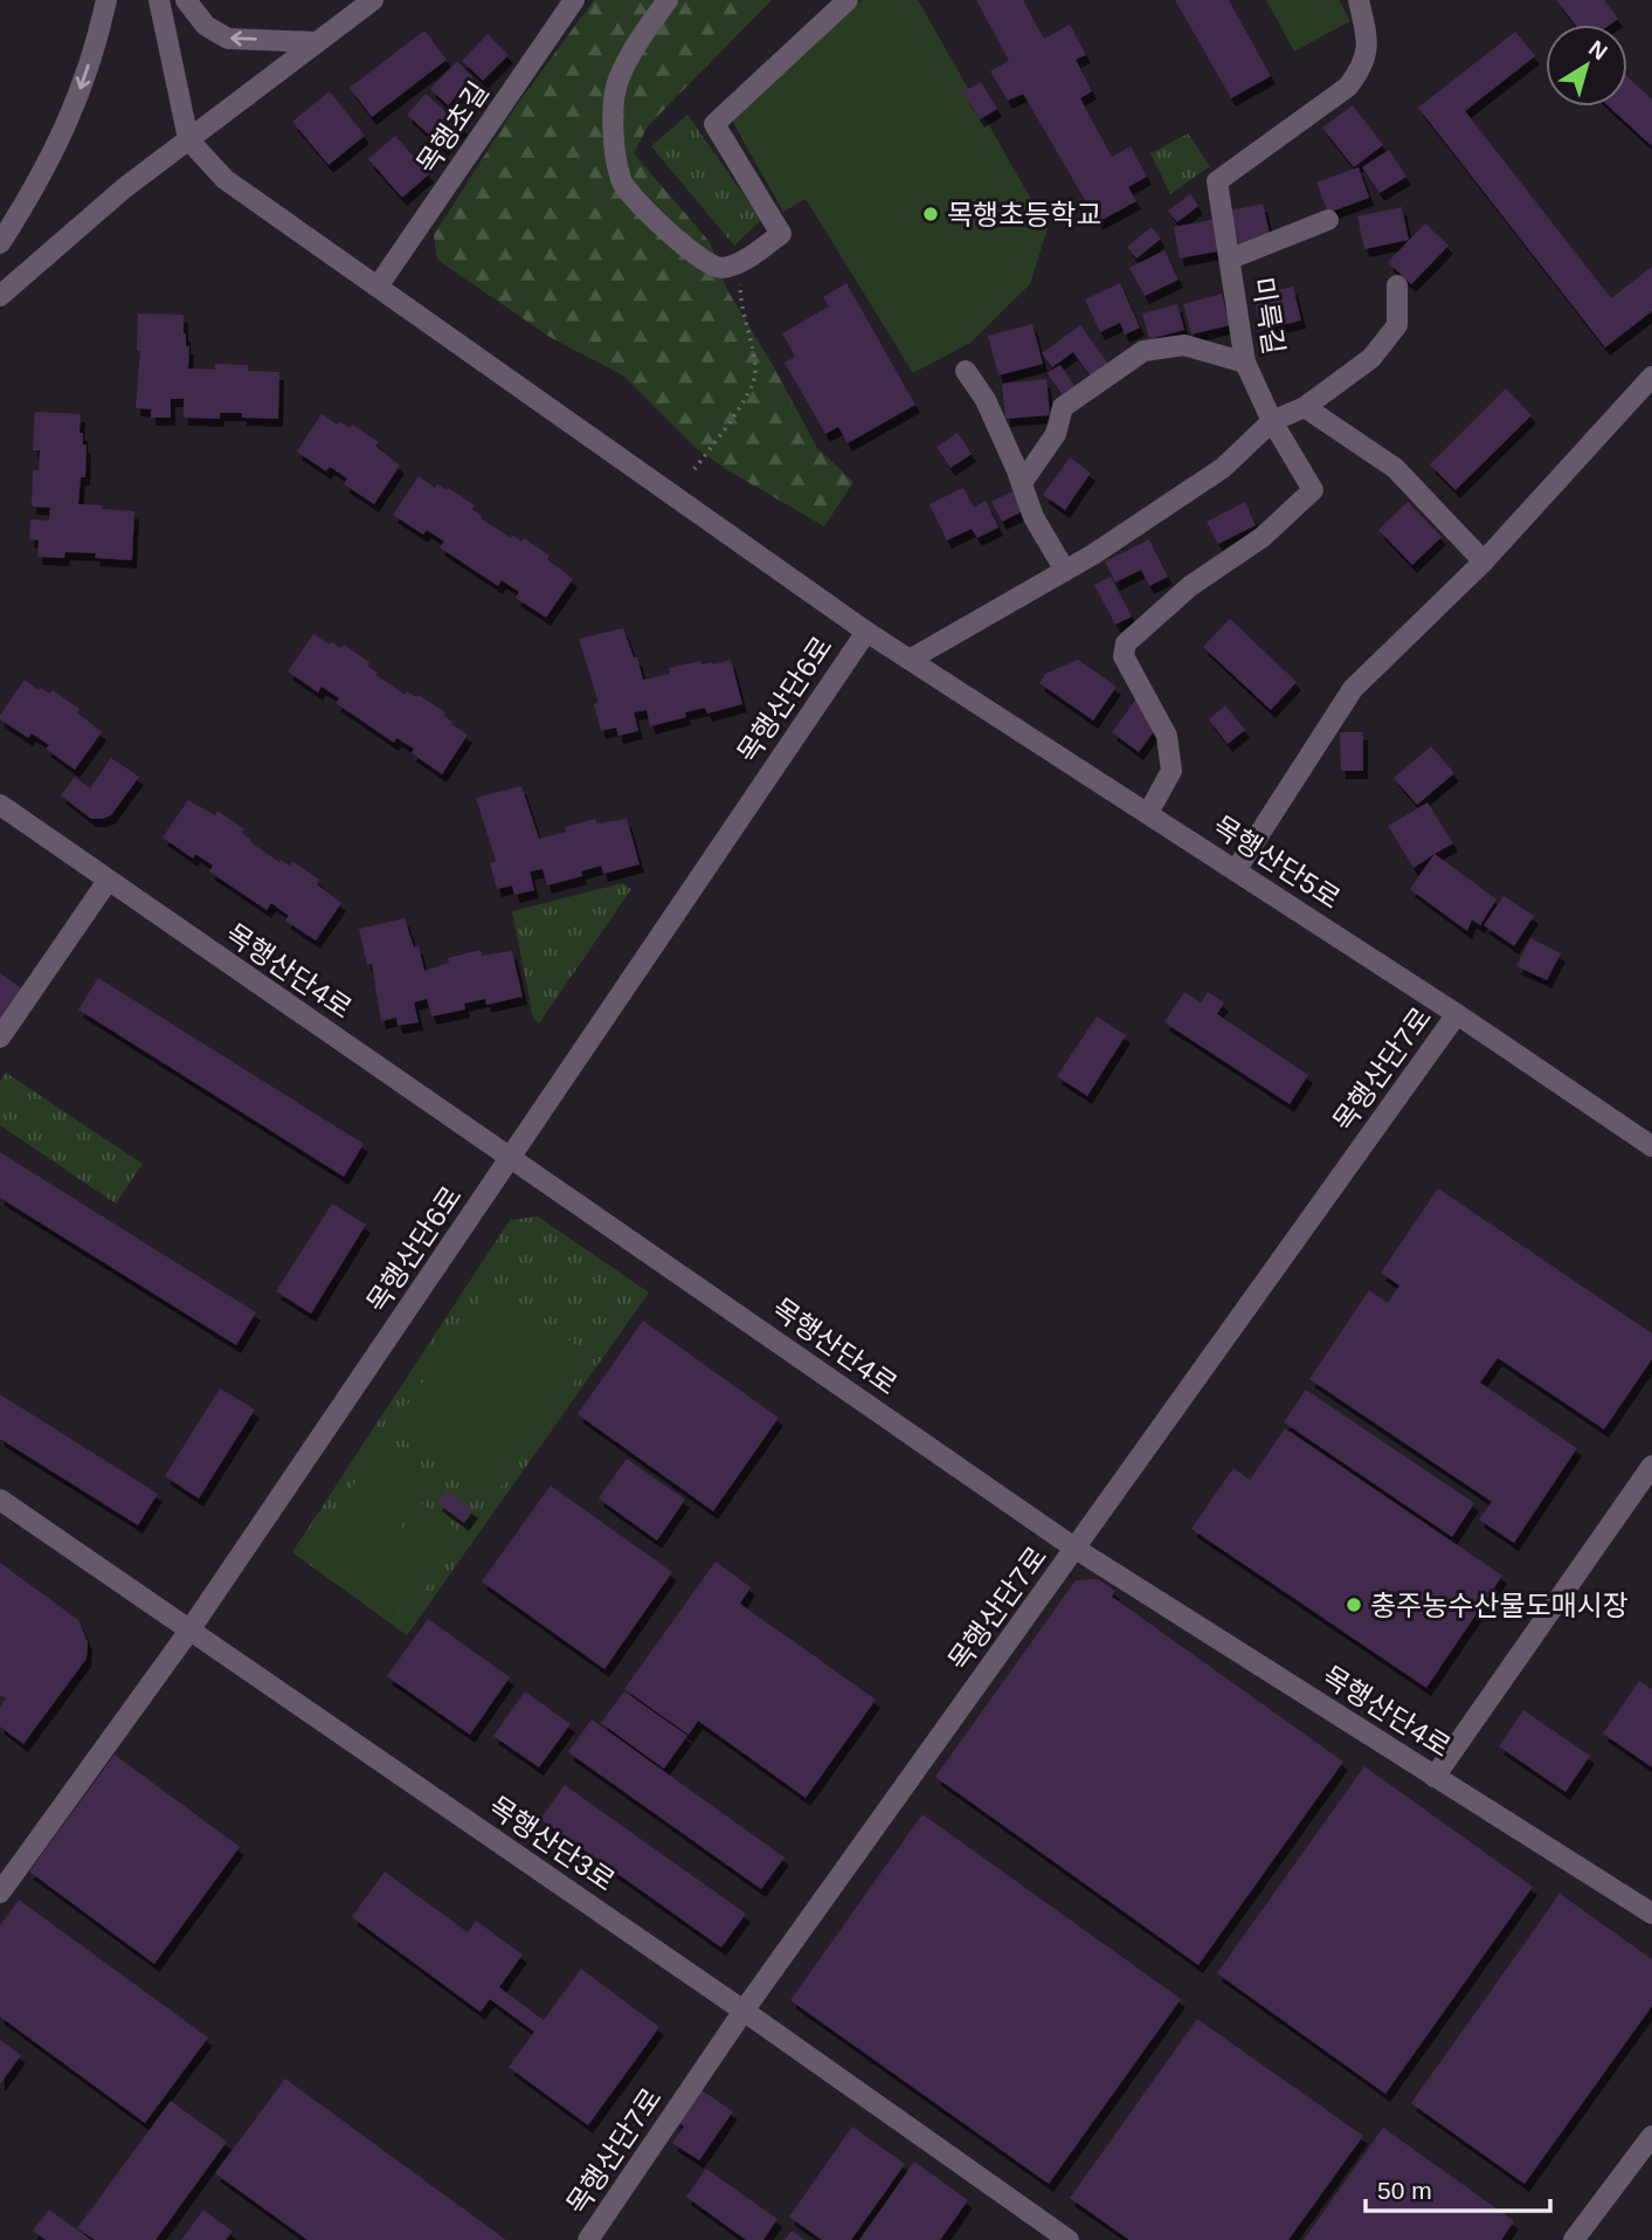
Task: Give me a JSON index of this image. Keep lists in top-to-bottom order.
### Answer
{
  "streets": {
    "street": [
      "목행초길",
      "미륵길",
      "목행산단6로",
      "목행산단5로",
      "목행산단4로",
      "목행산단7로",
      "목행산단3로"
    ]
  },
  "crossings": [
    ["목행초길", "목행산단5로"],
    ["미륵길", "목행산단5로"],
    ["목행산단6로", "목행산단5로"],
    ["목행산단6로", "목행산단4로"],
    ["목행산단6로", "목행산단3로"],
    ["목행산단5로", "목행산단7로"],
    ["목행산단4로", "목행산단7로"],
    ["목행산단7로", "목행산단3로"]
  ],
  "places": ["목행초등학교", "충주농수산물도매시장"],
  "scale_bar": "50 m",
  "north": "top right"
}
